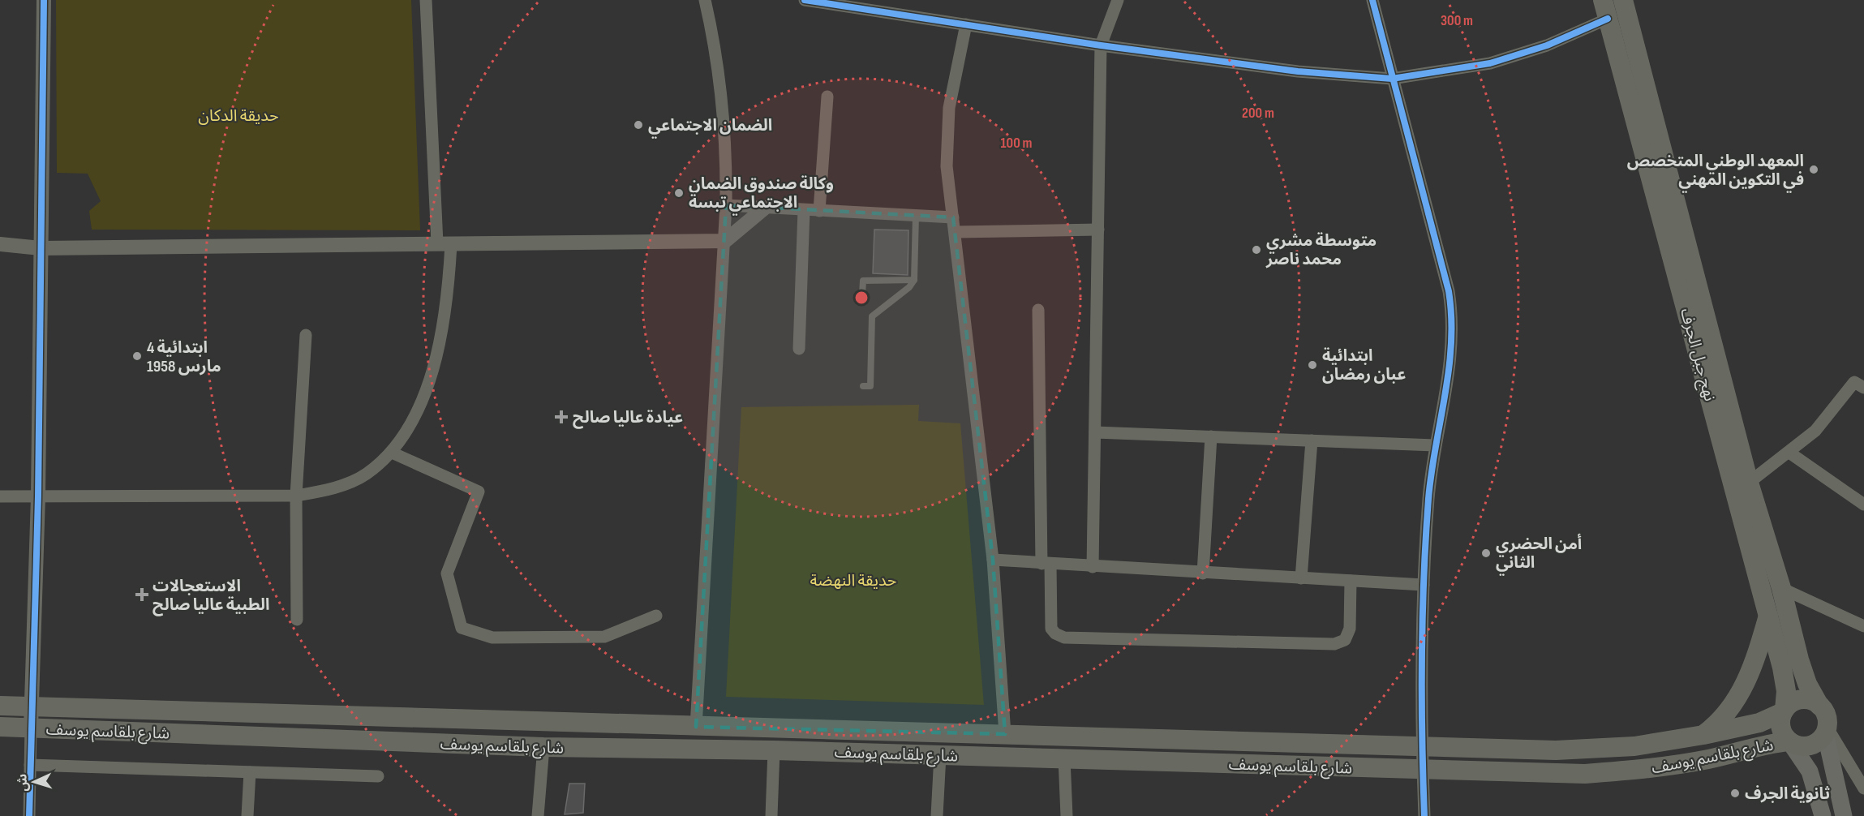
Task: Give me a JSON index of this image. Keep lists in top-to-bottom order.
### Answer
{
  "streets": {
    "main road": ["نهج جبل الجرف", "شارع بلقاسم يوسف"]
  },
  "crossings": [
    ["نهج جبل الجرف", "شارع بلقاسم يوسف"]
  ],
  "parks": ["حديقة الدكان", "حديقة النهضة"],
  "places": {
    "other": [
      "الضمان الاجتماعي",
      "المعهد الوطني المتخصص في التكوين المهني",
      "وكالة صندوق الضمان الاجتماعي تبسة",
      "متوسطة مشري محمد ناصر",
      "ابتدائية 4 مارس 1958",
      "ابتدائية عبان رمضان",
      "أمن الحضري الثاني",
      "ثانوية الجرف"
    ],
    "health": ["عيادة عاليا صالح", "الاستعجالات الطبية عاليا صالح"]
  },
  "north": "left",
  "rings": ["300 m", "200 m", "100 m"]
}
